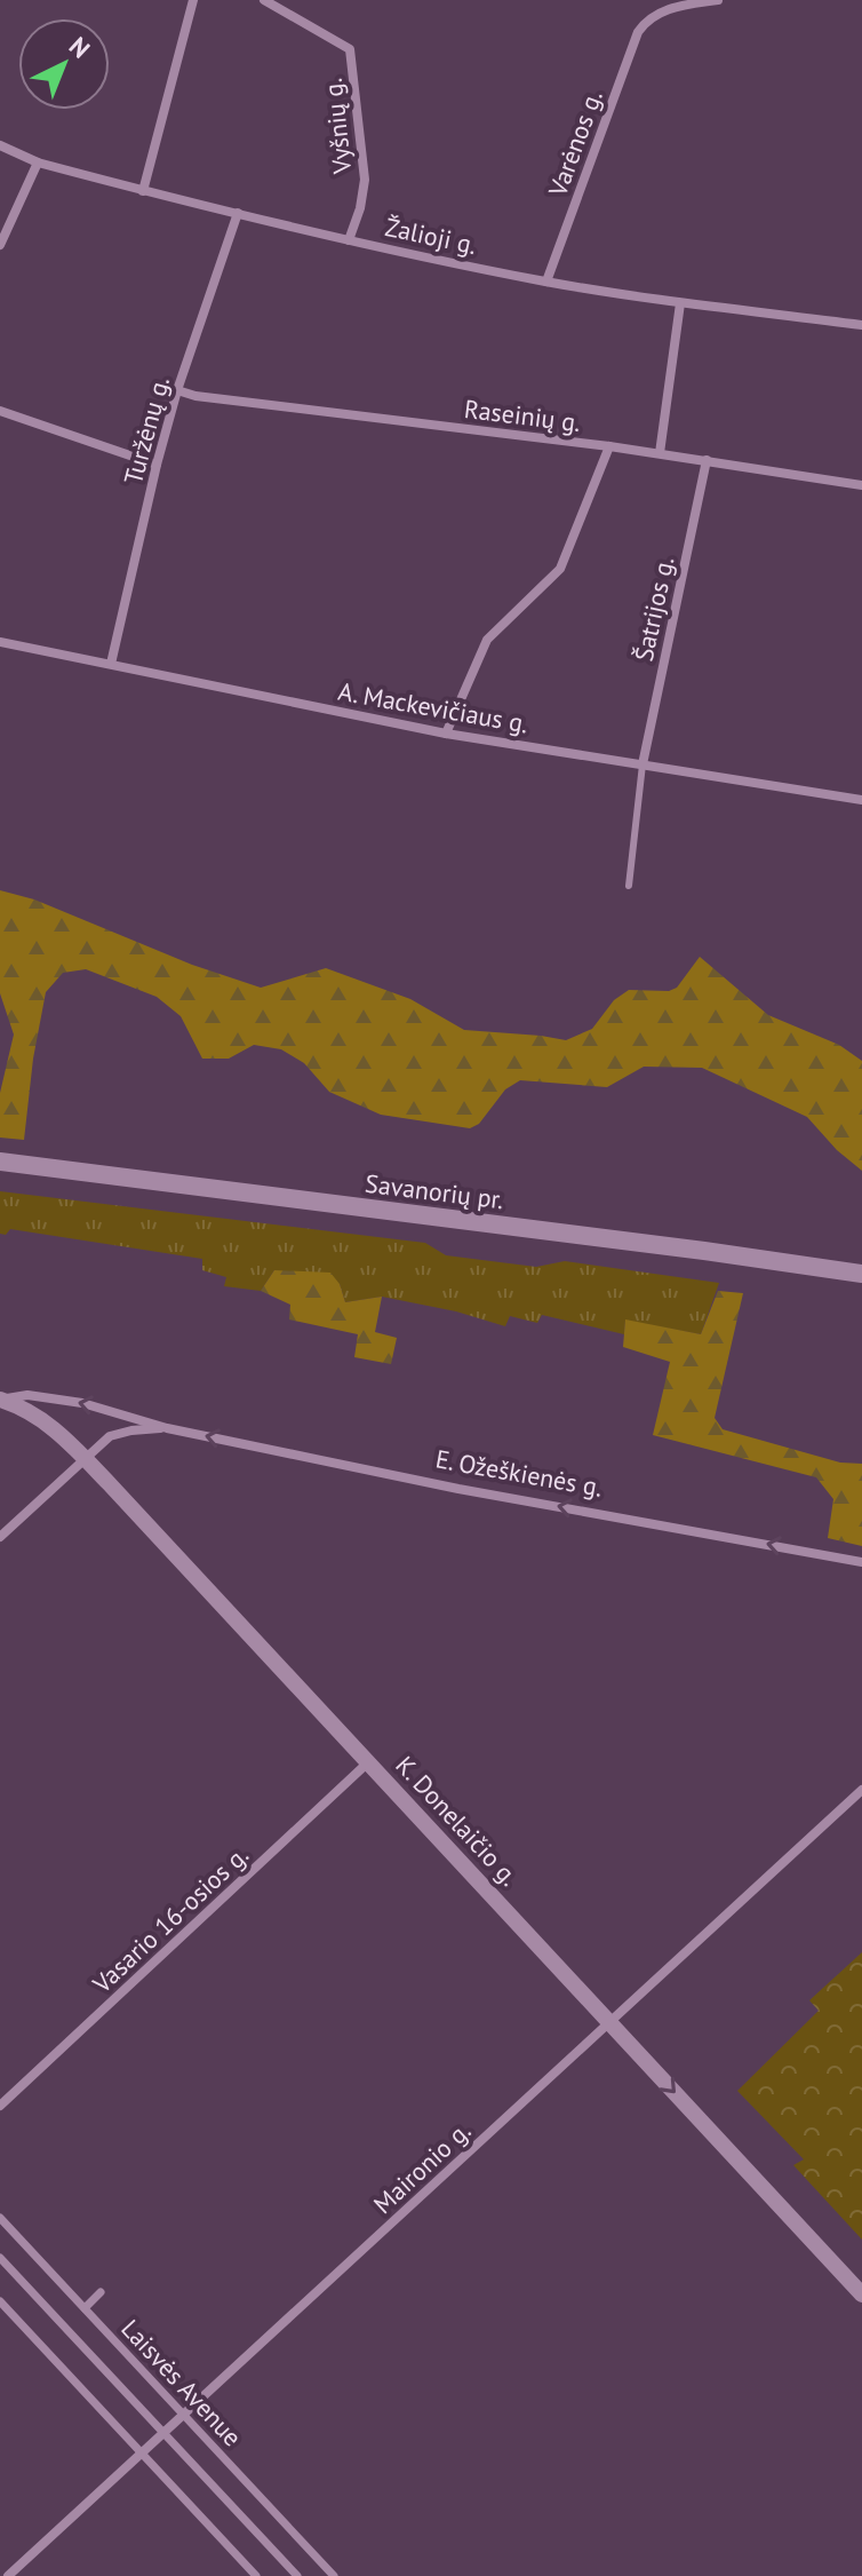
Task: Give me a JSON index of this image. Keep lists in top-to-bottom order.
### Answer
{
  "streets": {
    "main road": ["Savanorių pr."],
    "street": [
      "Vyšnių g.",
      "Varėnos g.",
      "Žalioji g.",
      "Raseinių g.",
      "Turžėnų g.",
      "Šatrijos g.",
      "A. Mackevičiaus g.",
      "E. Ožeškienės g.",
      "K. Donelaičio g.",
      "Vasario 16-osios g.",
      "Maironio g.",
      "Laisvės Avenue"
    ]
  },
  "crossings": [
    ["Vyšnių g.", "Žalioji g."],
    ["Varėnos g.", "Žalioji g."],
    ["Žalioji g.", "Turžėnų g."],
    ["Raseinių g.", "Turžėnų g."],
    ["Raseinių g.", "Šatrijos g."],
    ["Turžėnų g.", "A. Mackevičiaus g."],
    ["Šatrijos g.", "A. Mackevičiaus g."],
    ["E. Ožeškienės g.", "K. Donelaičio g."],
    ["K. Donelaičio g.", "Vasario 16-osios g."],
    ["K. Donelaičio g.", "Maironio g."],
    ["Maironio g.", "Laisvės Avenue"]
  ],
  "one_way": ["E. Ožeškienės g."],
  "north": "top right"
}
